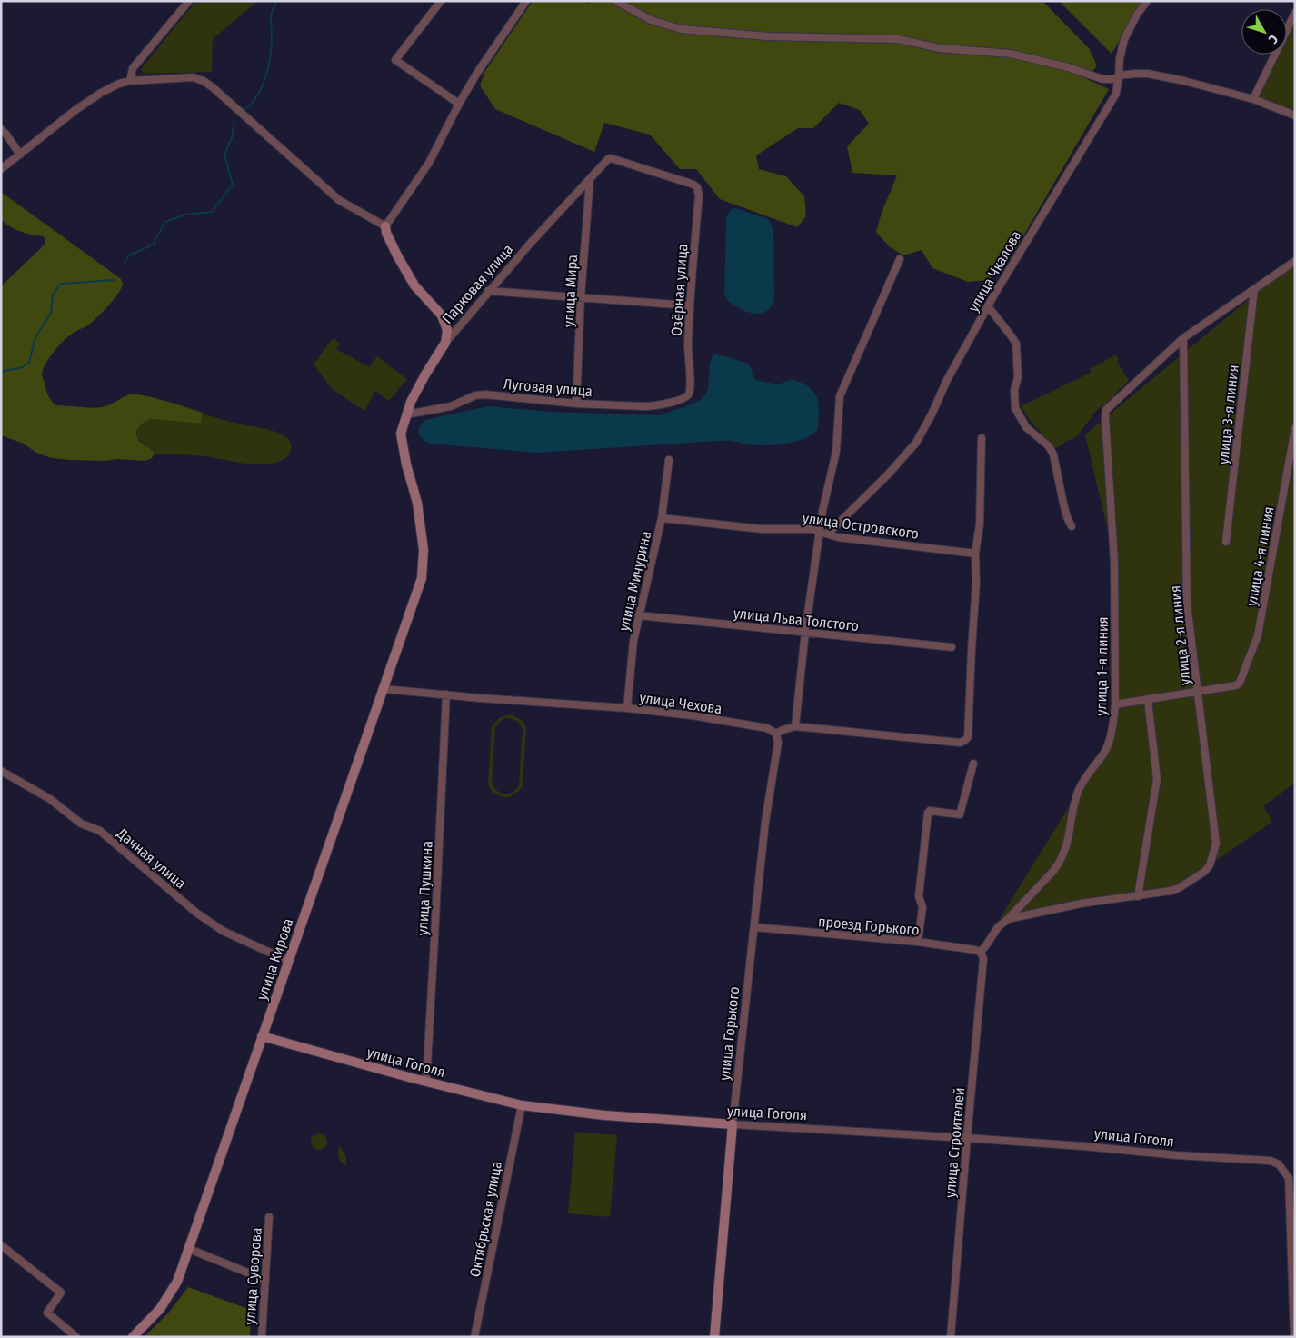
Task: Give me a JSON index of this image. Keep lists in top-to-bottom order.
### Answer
{
  "streets": {
    "street": [
      "улица Чкалова",
      "Парковая улица",
      "Озёрная улица",
      "улица Мира",
      "Луговая улица",
      "улица 3-я линия",
      "улица Островского",
      "улица 4-я линия",
      "улица Мичурина",
      "улица Льва Толстого",
      "улица 2-я линия",
      "улица 1-я линия",
      "улица Чехова",
      "Дачная улица",
      "улица Пушкина",
      "проезд Горького",
      "улица Кирова",
      "улица Горького",
      "улица Гоголя",
      "улица Строителей",
      "Октябрьская улица",
      "улица Суворова"
    ]
  },
  "crossings": [
    ["улица Чкалова", "улица Островского"],
    ["Парковая улица", "Озёрная улица"],
    ["Парковая улица", "улица Мира"],
    ["Парковая улица", "Луговая улица"],
    ["Парковая улица", "улица Кирова"],
    ["Озёрная улица", "Луговая улица"],
    ["улица Мира", "Луговая улица"],
    ["улица Островского", "улица Мичурина"],
    ["улица 4-я линия", "улица 2-я линия"],
    ["улица Мичурина", "улица Льва Толстого"],
    ["улица Мичурина", "улица Чехова"],
    ["улица 2-я линия", "улица 1-я линия"],
    ["улица 1-я линия", "проезд Горького"],
    ["улица 1-я линия", "улица Строителей"],
    ["улица Чехова", "улица Пушкина"],
    ["улица Чехова", "улица Кирова"],
    ["улица Чехова", "улица Горького"],
    ["Дачная улица", "улица Кирова"],
    ["улица Пушкина", "улица Гоголя"],
    ["проезд Горького", "улица Горького"],
    ["проезд Горького", "улица Строителей"],
    ["улица Кирова", "улица Гоголя"],
    ["улица Горького", "улица Гоголя"],
    ["улица Гоголя", "улица Строителей"],
    ["улица Гоголя", "Октябрьская улица"]
  ],
  "north": "bottom right"
}
